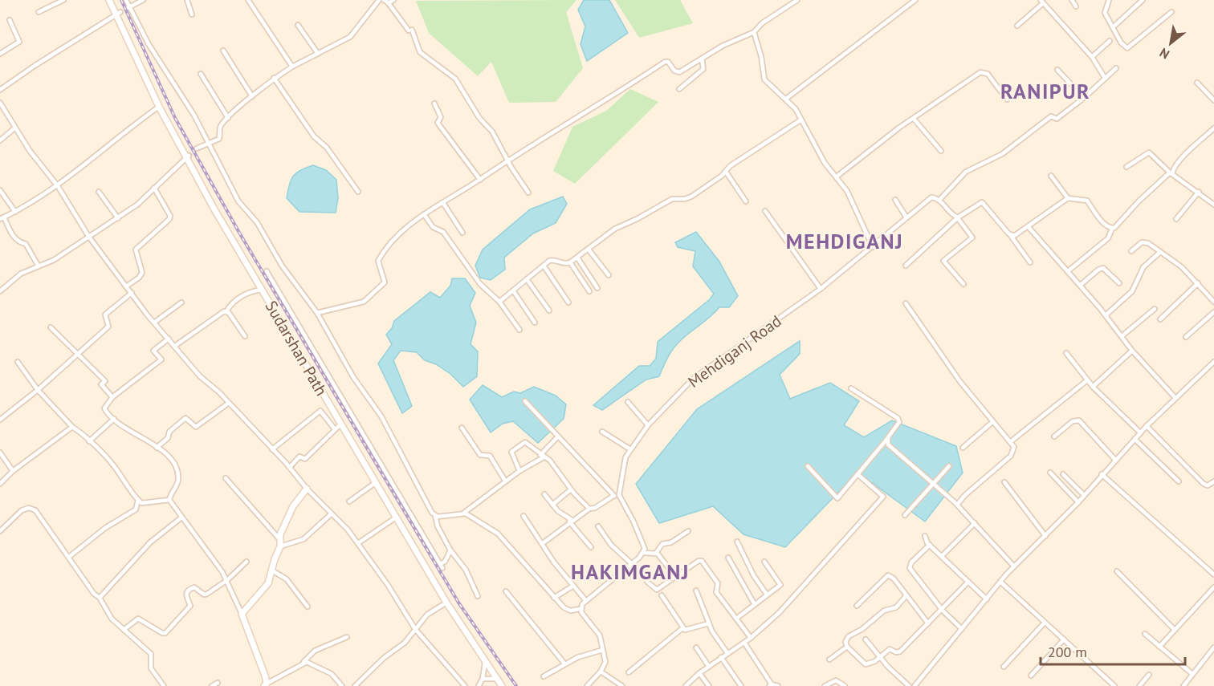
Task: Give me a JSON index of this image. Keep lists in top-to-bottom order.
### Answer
{
  "streets": {
    "main road": ["Sudarshan Path"],
    "street": ["Mehdiganj Road"]
  },
  "districts": ["RANIPUR", "MEHDIGANJ", "HAKIMGANJ"],
  "scale_bar": "200 m",
  "north": "bottom left"
}
